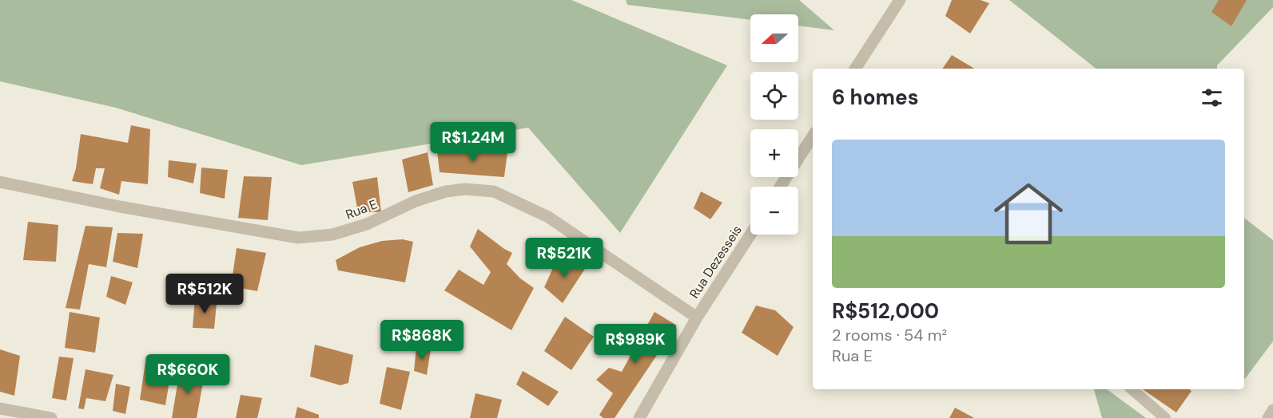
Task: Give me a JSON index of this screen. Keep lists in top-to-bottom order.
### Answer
{
  "streets": {
    "street": ["Rua E", "Rua Dezesseis"]
  },
  "crossings": [
    ["Rua E", "Rua Dezesseis"]
  ],
  "north": "left",
  "page": {
    "map_buttons": ["+", "−"],
    "heading": "6 homes",
    "price": [
      "R$1.24M",
      "R$521K",
      "R$512K",
      "R$868K",
      "R$989K",
      "R$660K"
    ],
    "list": [
      {
        "name": "R$512,000",
        "note": "2 rooms · 54 m² · Rua E"
      }
    ]
  }
}
